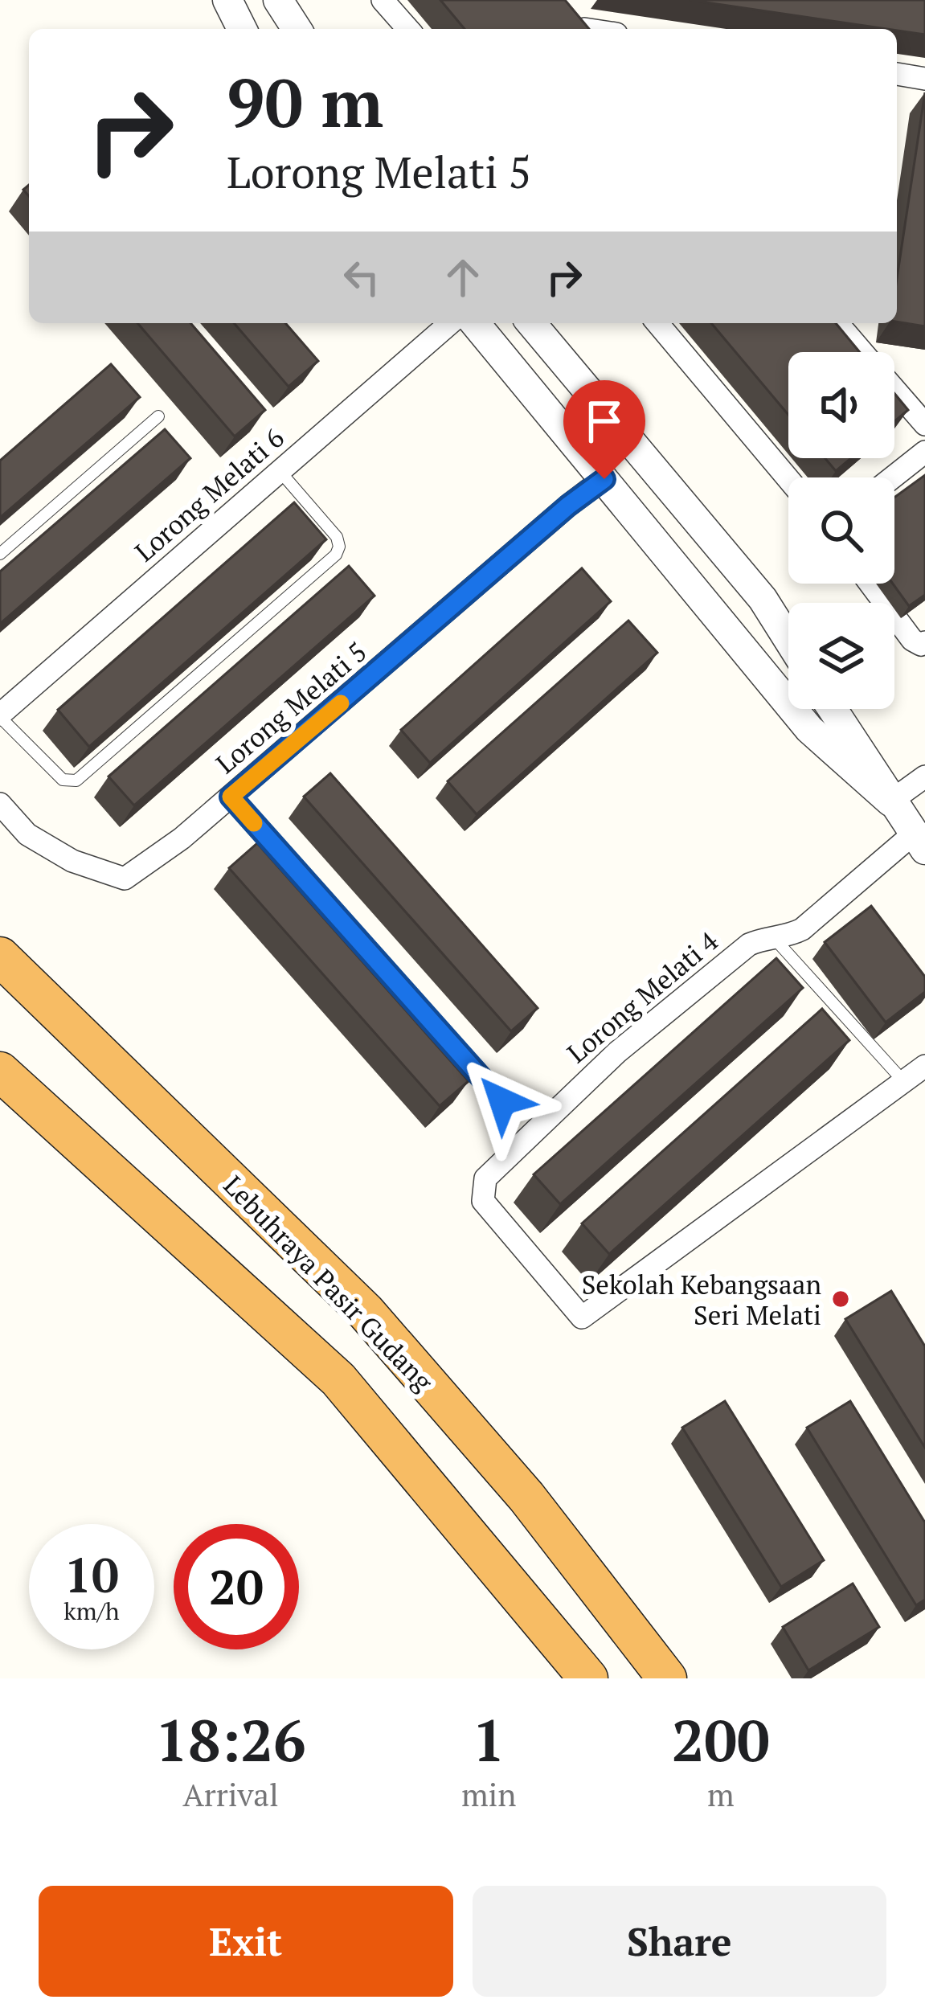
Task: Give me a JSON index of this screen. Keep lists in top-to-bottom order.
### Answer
{
  "streets": {
    "highway": ["Lebuhraya Pasir Gudang"],
    "street": ["Lorong Melati 6", "Lorong Melati 5", "Lorong Melati 4"]
  },
  "places": ["Sekolah Kebangsaan Seri Melati"],
  "page": {
    "turn": ["90 m", "Lorong Melati 5"],
    "speed": "10 km/h",
    "limit": "20",
    "eta": [
      "18:26",
      "Arrival",
      "1",
      "min",
      "200",
      "m"
    ],
    "buttons": ["Exit", "Share"]
  }
}
